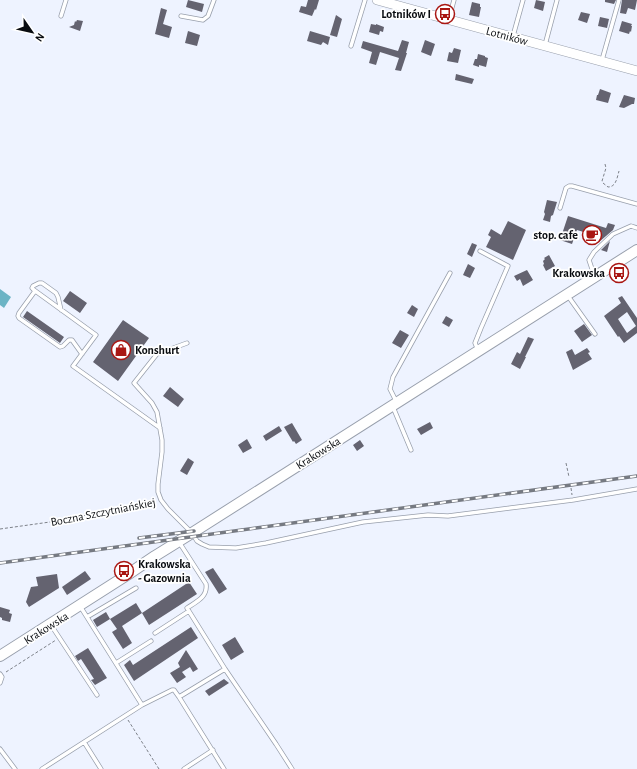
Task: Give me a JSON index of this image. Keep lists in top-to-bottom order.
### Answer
{
  "streets": {
    "main road": ["Krakowska"],
    "street": ["Lotników"],
    "lane": ["Boczna Szczytniańskiej"]
  },
  "crossings": [
    ["Krakowska", "Boczna Szczytniańskiej"]
  ],
  "places": {
    "bus stop": ["Lotników I", "Krakowska", "Krakowska - Gazownia"],
    "cafe": ["stop. cafe"],
    "shop": ["Konshurt"]
  },
  "north": "bottom right"
}
